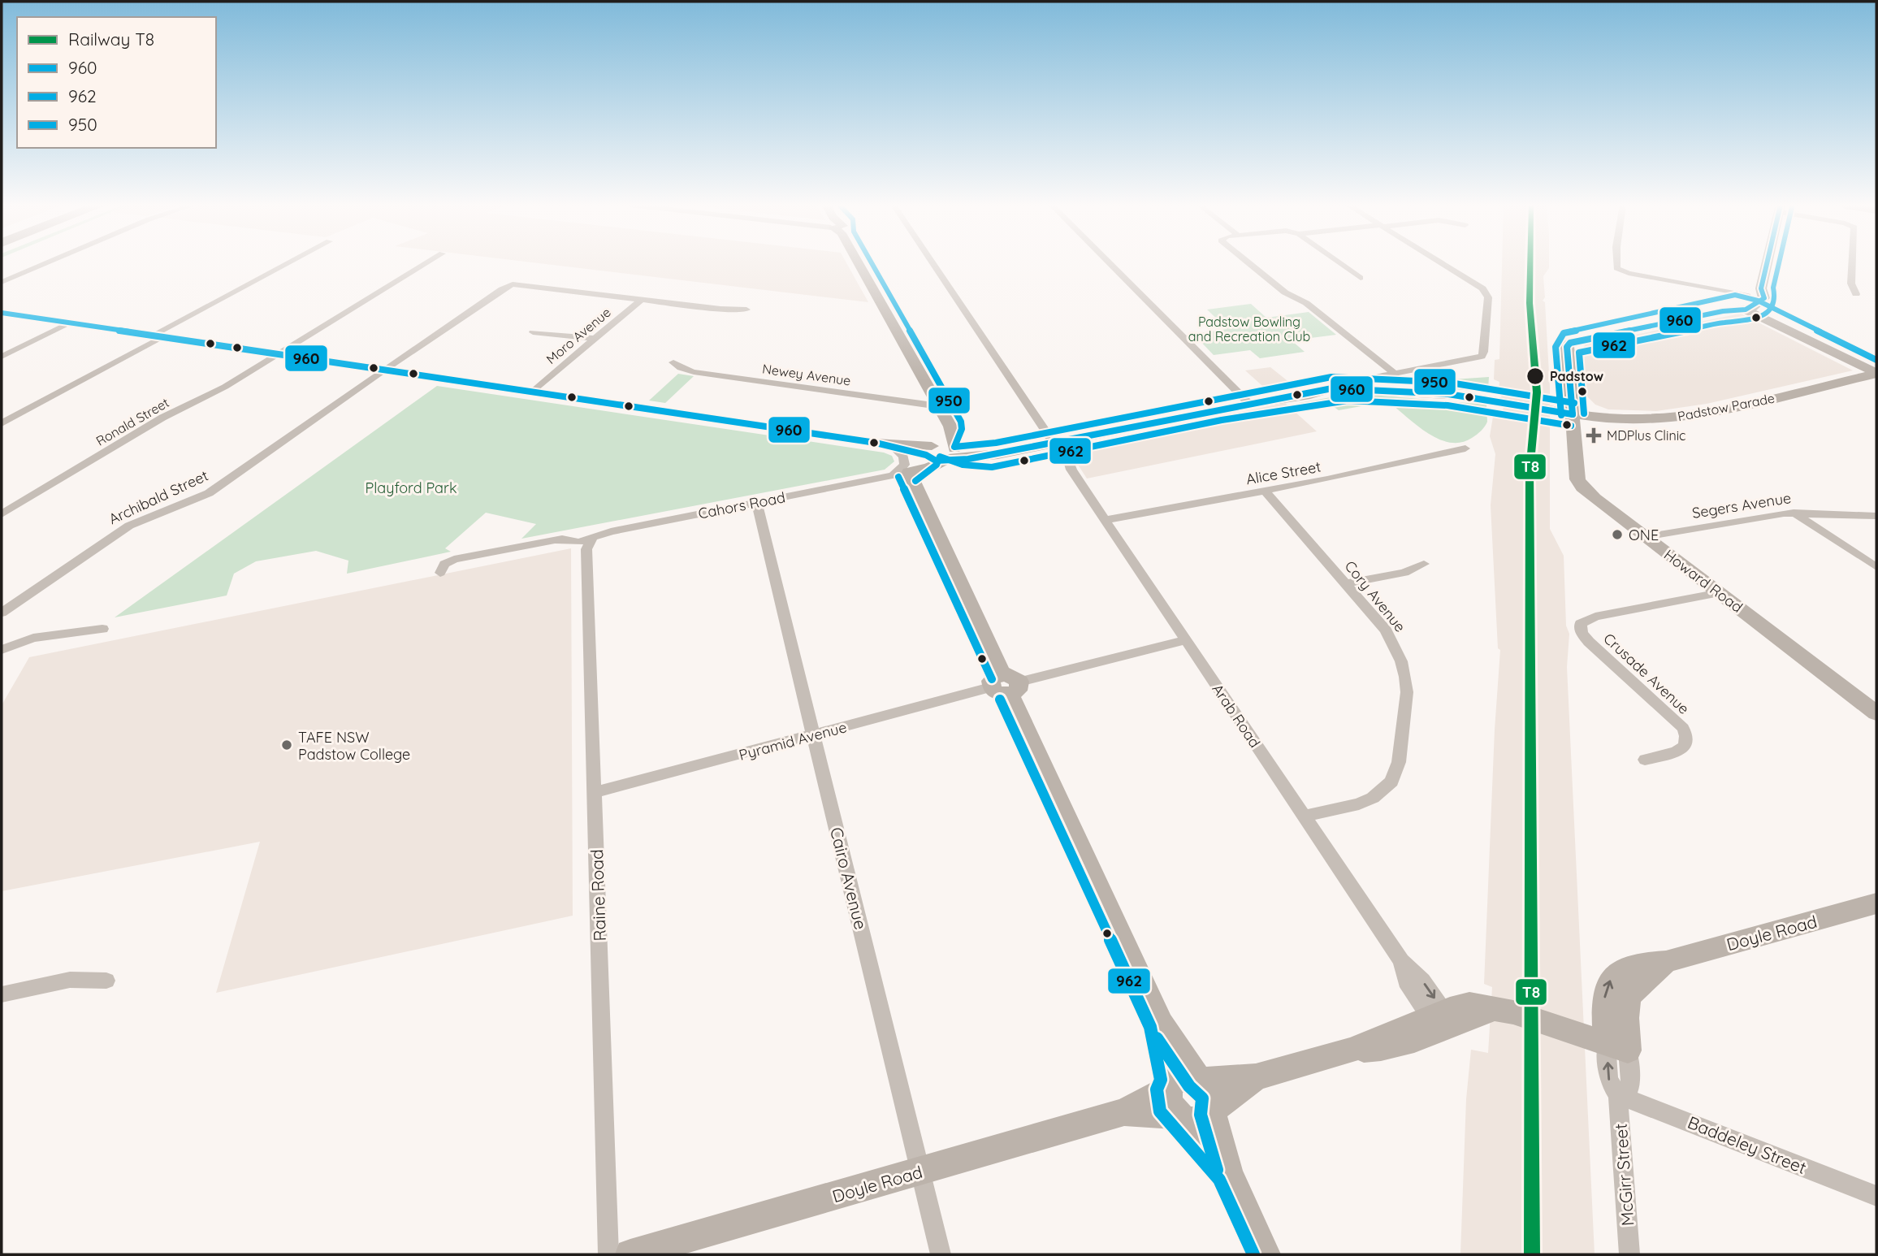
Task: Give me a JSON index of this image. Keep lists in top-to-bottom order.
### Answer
{
  "streets": {
    "main road": [
      "Padstow Parade",
      "Cahors Road",
      "Howard Road",
      "Doyle Road"
    ],
    "street": [
      "Moro Avenue",
      "Newey Avenue",
      "Ronald Street",
      "Alice Street",
      "Archibald Street",
      "Segers Avenue",
      "Cory Avenue",
      "Crusade Avenue",
      "Arab Road",
      "Pyramid Avenue",
      "Cairo Avenue",
      "Raine Road",
      "Baddeley Street",
      "McGirr Street"
    ]
  },
  "crossings": [
    ["Moro Avenue", "Archibald Street"],
    ["Padstow Parade", "Cahors Road"],
    ["Padstow Parade", "Howard Road"],
    ["Alice Street", "Cory Avenue"],
    ["Alice Street", "Arab Road"],
    ["Cahors Road", "Arab Road"],
    ["Cahors Road", "Cairo Avenue"],
    ["Cahors Road", "Raine Road"],
    ["Segers Avenue", "Howard Road"],
    ["Howard Road", "Crusade Avenue"],
    ["Cory Avenue", "Arab Road"],
    ["Arab Road", "Pyramid Avenue"],
    ["Arab Road", "Doyle Road"],
    ["Pyramid Avenue", "Cairo Avenue"],
    ["Pyramid Avenue", "Raine Road"],
    ["Cairo Avenue", "Doyle Road"],
    ["Doyle Road", "Baddeley Street"],
    ["Doyle Road", "McGirr Street"],
    ["Baddeley Street", "McGirr Street"]
  ],
  "parks": ["Padstow Bowling and Recreation Club", "Playford Park"],
  "places": {
    "other": ["Padstow", "ONE", "TAFE NSW Padstow College"],
    "health": ["MDPlus Clinic"]
  },
  "lines": [
    "rail line T8",
    "transit line 960",
    "transit line 962",
    "transit line 950"
  ],
  "legend": [
    "Railway T8",
    "960",
    "962",
    "950"
  ]
}
